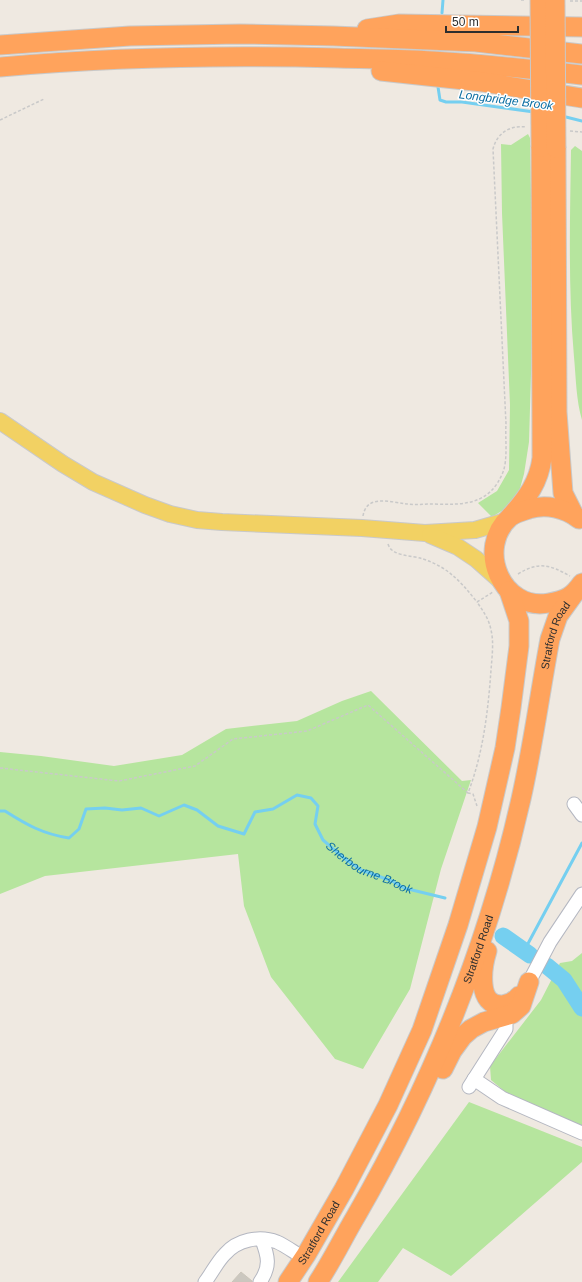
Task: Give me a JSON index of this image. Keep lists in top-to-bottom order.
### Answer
{
  "streets": {
    "highway": ["Stratford Road"]
  },
  "water": ["Longbridge Brook", "Sherbourne Brook"],
  "scale_bar": "50 m"
}
